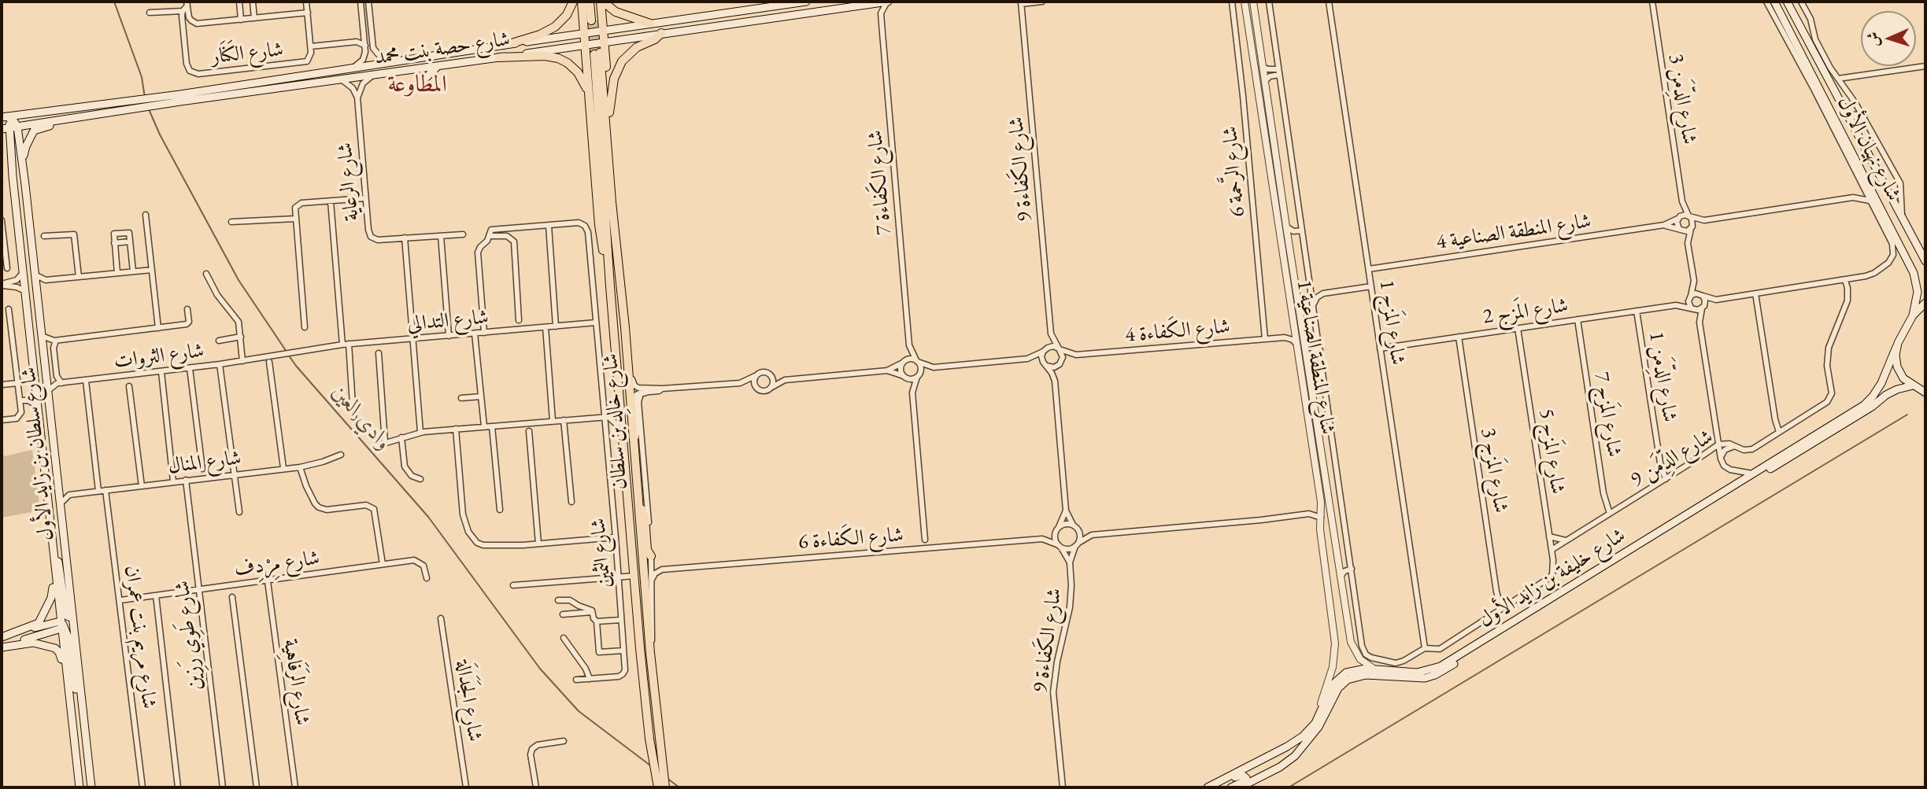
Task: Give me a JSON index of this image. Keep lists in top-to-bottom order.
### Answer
{
  "streets": {
    "main road": [
      "شارع حصة بنت محمد",
      "شارع نهيان الأول",
      "شارع خالِد بن سلطان",
      "شارع سلطان بن زايد الأول",
      "شارع خليفة بن زايد الأول"
    ],
    "street": [
      "شارع الكَنَار",
      "شارع الدِّمَن 3",
      "شارع الكَفاءة 9",
      "شارع الرَّحمة 6",
      "شارع الرعاية",
      "شارع الكَفاءة 7",
      "شارع المنطقة الصناعية 4",
      "شارع المَزج 2",
      "شارع التدالي",
      "شارع المَزج 1",
      "شارع الكَفاءة 4",
      "شارع الثروات",
      "شارع المنطقة الصناعية 1",
      "شارع الدِّمَن 1",
      "شارع المَزج 7",
      "شارع المَزج 5",
      "شارع الدِّمَن 9",
      "شارع المنال",
      "شارع المَزج 3",
      "شارع الكَفاءة 6",
      "شارع الثمين",
      "شارع مِرْدِف",
      "شارع طَوِي رَزِين",
      "شارع مريم بنت عمران",
      "شارع الرَفَاهِية",
      "شارع الجَدَالَة"
    ]
  },
  "crossings": [
    ["شارع حصة بنت محمد", "شارع الكَفاءة 7"],
    ["شارع حصة بنت محمد", "شارع سلطان بن زايد الأول"],
    ["شارع الدِّمَن 3", "شارع المنطقة الصناعية 4"],
    ["شارع نهيان الأول", "شارع خليفة بن زايد الأول"],
    ["شارع الكَفاءة 9", "شارع الكَفاءة 4"],
    ["شارع الكَفاءة 9", "شارع الكَفاءة 6"],
    ["شارع الرَّحمة 6", "شارع الكَفاءة 4"],
    ["شارع المنطقة الصناعية 4", "شارع المَزج 1"],
    ["شارع المَزج 2", "شارع المَزج 1"],
    ["شارع المَزج 2", "شارع الدِّمَن 1"],
    ["شارع المَزج 2", "شارع المَزج 7"],
    ["شارع المَزج 2", "شارع المَزج 5"],
    ["شارع المَزج 2", "شارع المَزج 3"],
    ["شارع التدالي", "شارع الثروات"],
    ["شارع التدالي", "شارع الثمين"],
    ["شارع الكَفاءة 4", "شارع المنطقة الصناعية 1"],
    ["شارع المنطقة الصناعية 1", "شارع خليفة بن زايد الأول"],
    ["شارع الدِّمَن 1", "شارع الدِّمَن 9"],
    ["شارع المَزج 7", "شارع الدِّمَن 9"],
    ["شارع المَزج 5", "شارع الدِّمَن 9"],
    ["شارع المَزج 5", "شارع المَزج 3"],
    ["شارع المنال", "شارع طَوِي رَزِين"],
    ["شارع المنال", "شارع مريم بنت عمران"],
    ["شارع مِرْدِف", "شارع طَوِي رَزِين"],
    ["شارع مِرْدِف", "شارع مريم بنت عمران"],
    ["شارع مِرْدِف", "شارع الرَفَاهِية"]
  ],
  "districts": ["المطاوعة"],
  "water": ["وادي العين"],
  "north": "left"
}
